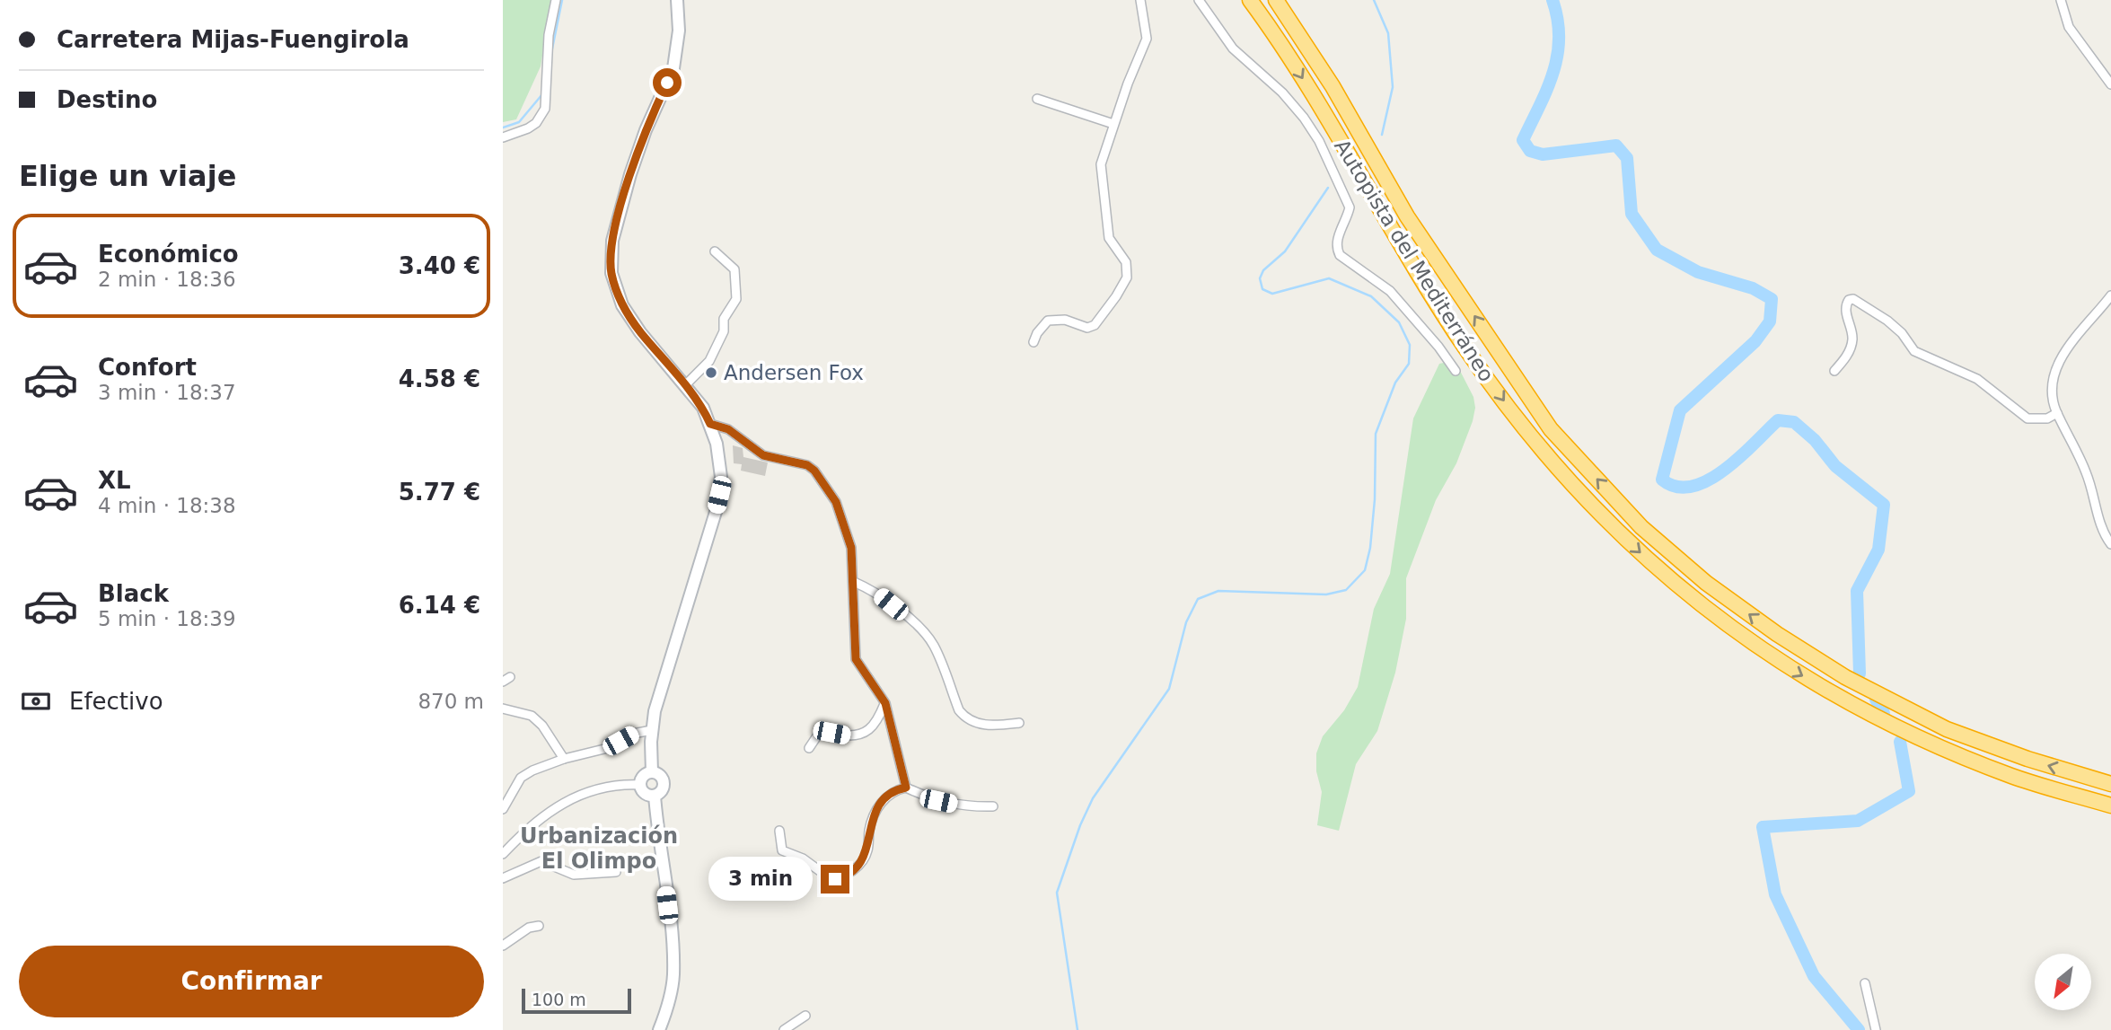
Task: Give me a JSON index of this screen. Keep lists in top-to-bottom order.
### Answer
{
  "streets": {
    "highway": ["Autopista del Mediterráneo"]
  },
  "districts": ["Urbanización El Olimpo"],
  "places": ["Andersen Fox"],
  "scale_bar": "100 m",
  "north": "bottom left",
  "page": {
    "banner": ["Carretera Mijas-Fuengirola", "Destino"],
    "heading": "Elige un viaje",
    "list": [
      {
        "name": "Económico",
        "note": "2 min · 18:36",
        "value": "3.40 €"
      },
      {
        "name": "Confort",
        "note": "3 min · 18:37",
        "value": "4.58 €"
      },
      {
        "name": "XL",
        "note": "4 min · 18:38",
        "value": "5.77 €"
      },
      {
        "name": "Black",
        "note": "5 min · 18:39",
        "value": "6.14 €"
      }
    ],
    "pay": ["Efectivo", "870 m"],
    "bubble": "3 min",
    "buttons": "Confirmar",
    "scale": "100 m"
  }
}
